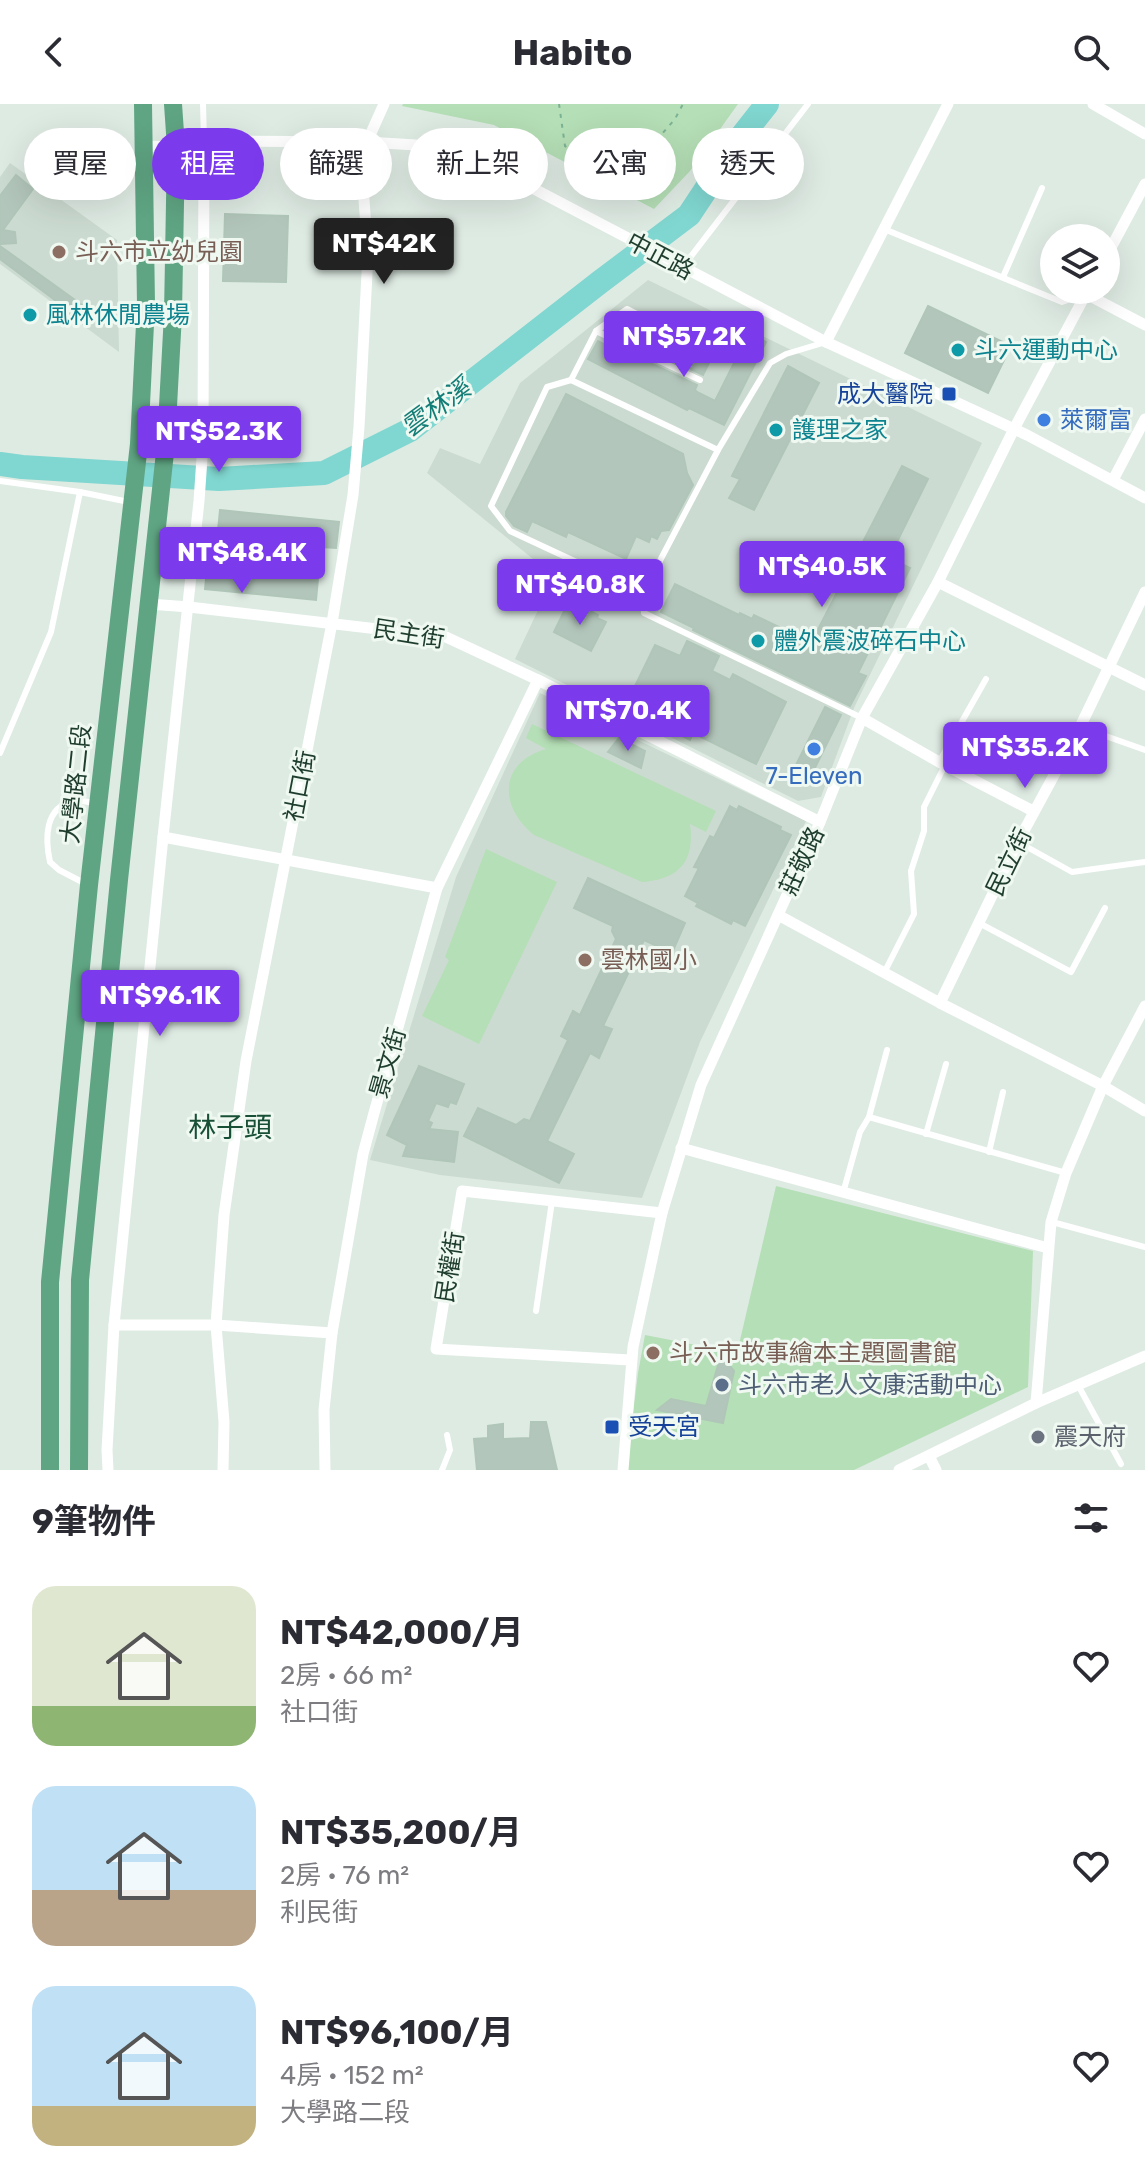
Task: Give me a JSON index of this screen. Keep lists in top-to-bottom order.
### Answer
{
  "streets": {
    "main road": ["大學路二段"],
    "street": [
      "中正路",
      "民主街",
      "社口街",
      "莊敬路",
      "民立街",
      "景文街",
      "民權街"
    ]
  },
  "crossings": [
    ["中正路", "大學路二段"],
    ["中正路", "莊敬路"],
    ["民主街", "社口街"],
    ["民主街", "莊敬路"],
    ["民主街", "景文街"],
    ["莊敬路", "民權街"]
  ],
  "districts": ["林子頭"],
  "water": ["雲林溪"],
  "places": {
    "other": [
      "斗六市立幼兒園",
      "風林休閒農場",
      "斗六運動中心",
      "萊爾富",
      "護理之家",
      "體外震波碎石中心",
      "7-Eleven",
      "雲林國小",
      "斗六市故事繪本主題圖書館",
      "斗六市老人文康活動中心",
      "震天府"
    ],
    "transit": ["成大醫院", "受天宮"]
  },
  "page": {
    "header": "Habito",
    "chip": [
      "買屋",
      "租屋",
      "篩選",
      "新上架",
      "公寓",
      "透天"
    ],
    "price": [
      "NT$42K",
      "NT$57.2K",
      "NT$52.3K",
      "NT$48.4K",
      "NT$40.5K",
      "NT$40.8K",
      "NT$70.4K",
      "NT$35.2K",
      "NT$96.1K"
    ],
    "heading": "9筆物件",
    "list": [
      {
        "name": "NT$42,000/月",
        "note": "2房 · 66 m² · 社口街"
      },
      {
        "name": "NT$35,200/月",
        "note": "2房 · 76 m² · 利民街"
      },
      {
        "name": "NT$96,100/月",
        "note": "4房 · 152 m² · 大學路二段"
      }
    ]
  }
}
